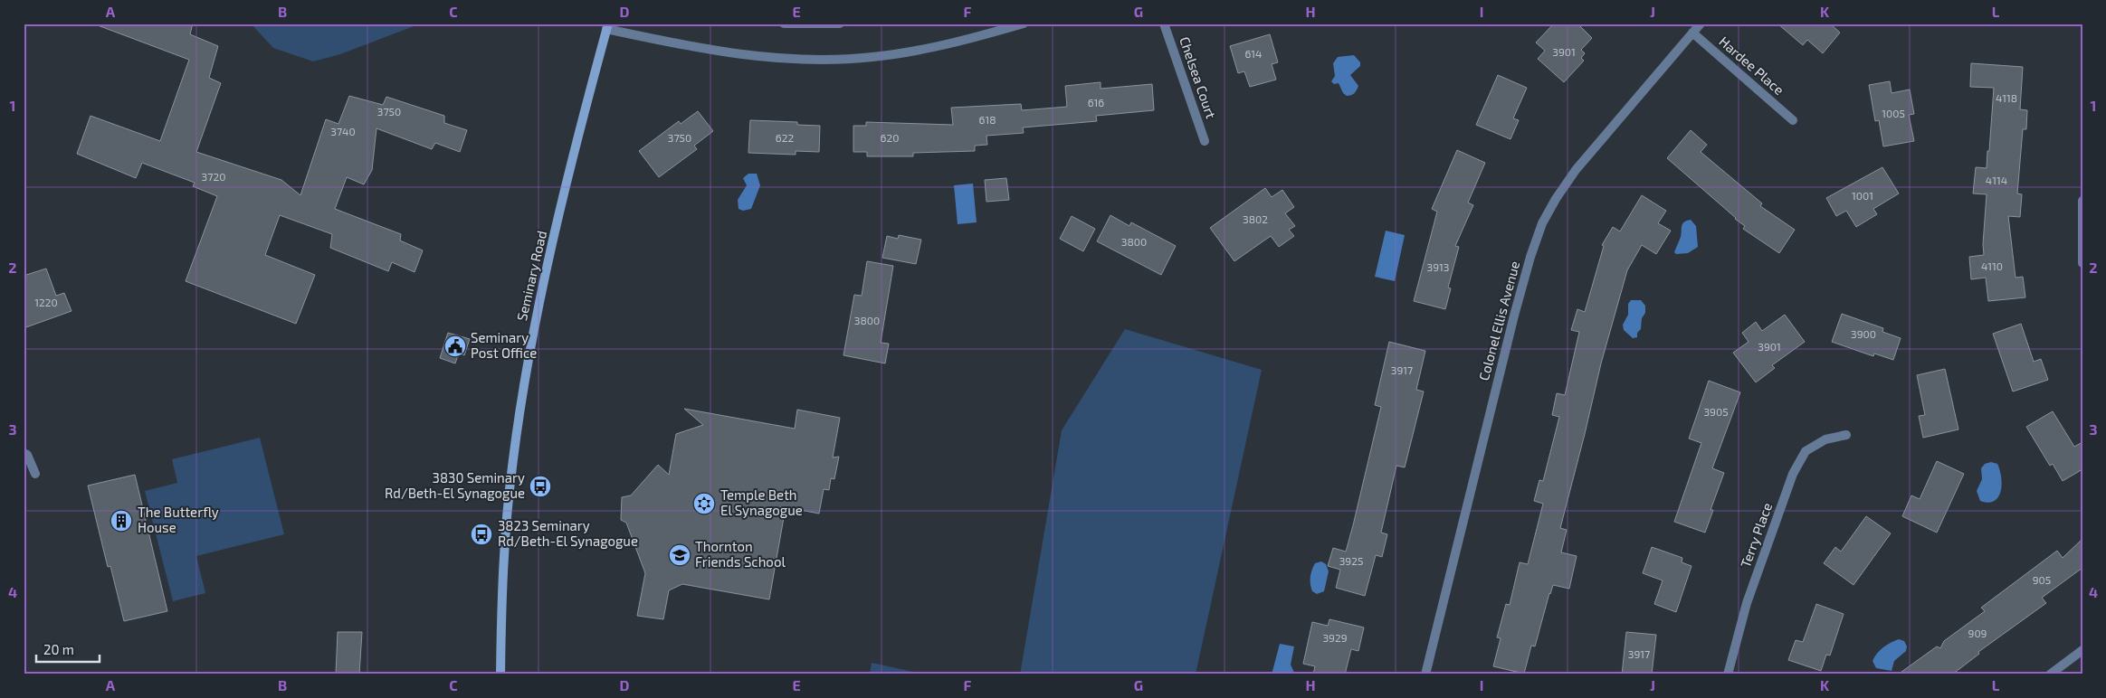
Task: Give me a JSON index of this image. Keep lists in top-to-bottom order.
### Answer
{
  "streets": {
    "main road": ["Seminary Road"],
    "street": [
      "Hardee Place",
      "Chelsea Court",
      "Colonel Ellis Avenue",
      "Terry Place"
    ]
  },
  "crossings": [
    ["Hardee Place", "Colonel Ellis Avenue"]
  ],
  "places": {
    "public building": ["Seminary Post Office"],
    "bus stop": ["3830 Seminary Rd/Beth-El Synagogue", "3823 Seminary Rd/Beth-El Synagogue"],
    "synagogue": ["Temple Beth El Synagogue"],
    "building": ["The Butterfly House"],
    "school or university": ["Thornton Friends School"]
  },
  "house_numbers": [
    "3901",
    "614",
    "4118",
    "616",
    "3750",
    "1005",
    "618",
    "3740",
    "3750",
    "622",
    "620",
    "3720",
    "4114",
    "1001",
    "3802",
    "3800",
    "4110",
    "3913",
    "1220",
    "3800",
    "3900",
    "3901",
    "3917",
    "3905",
    "3925",
    "905",
    "909",
    "3929",
    "3917"
  ],
  "scale_bar": "20 m",
  "grid": {
    "columns": [
      "A",
      "B",
      "C",
      "D",
      "E",
      "F",
      "G",
      "H",
      "I",
      "J",
      "K",
      "L"
    ],
    "rows": [
      "1",
      "2",
      "3",
      "4"
    ]
  }
}
